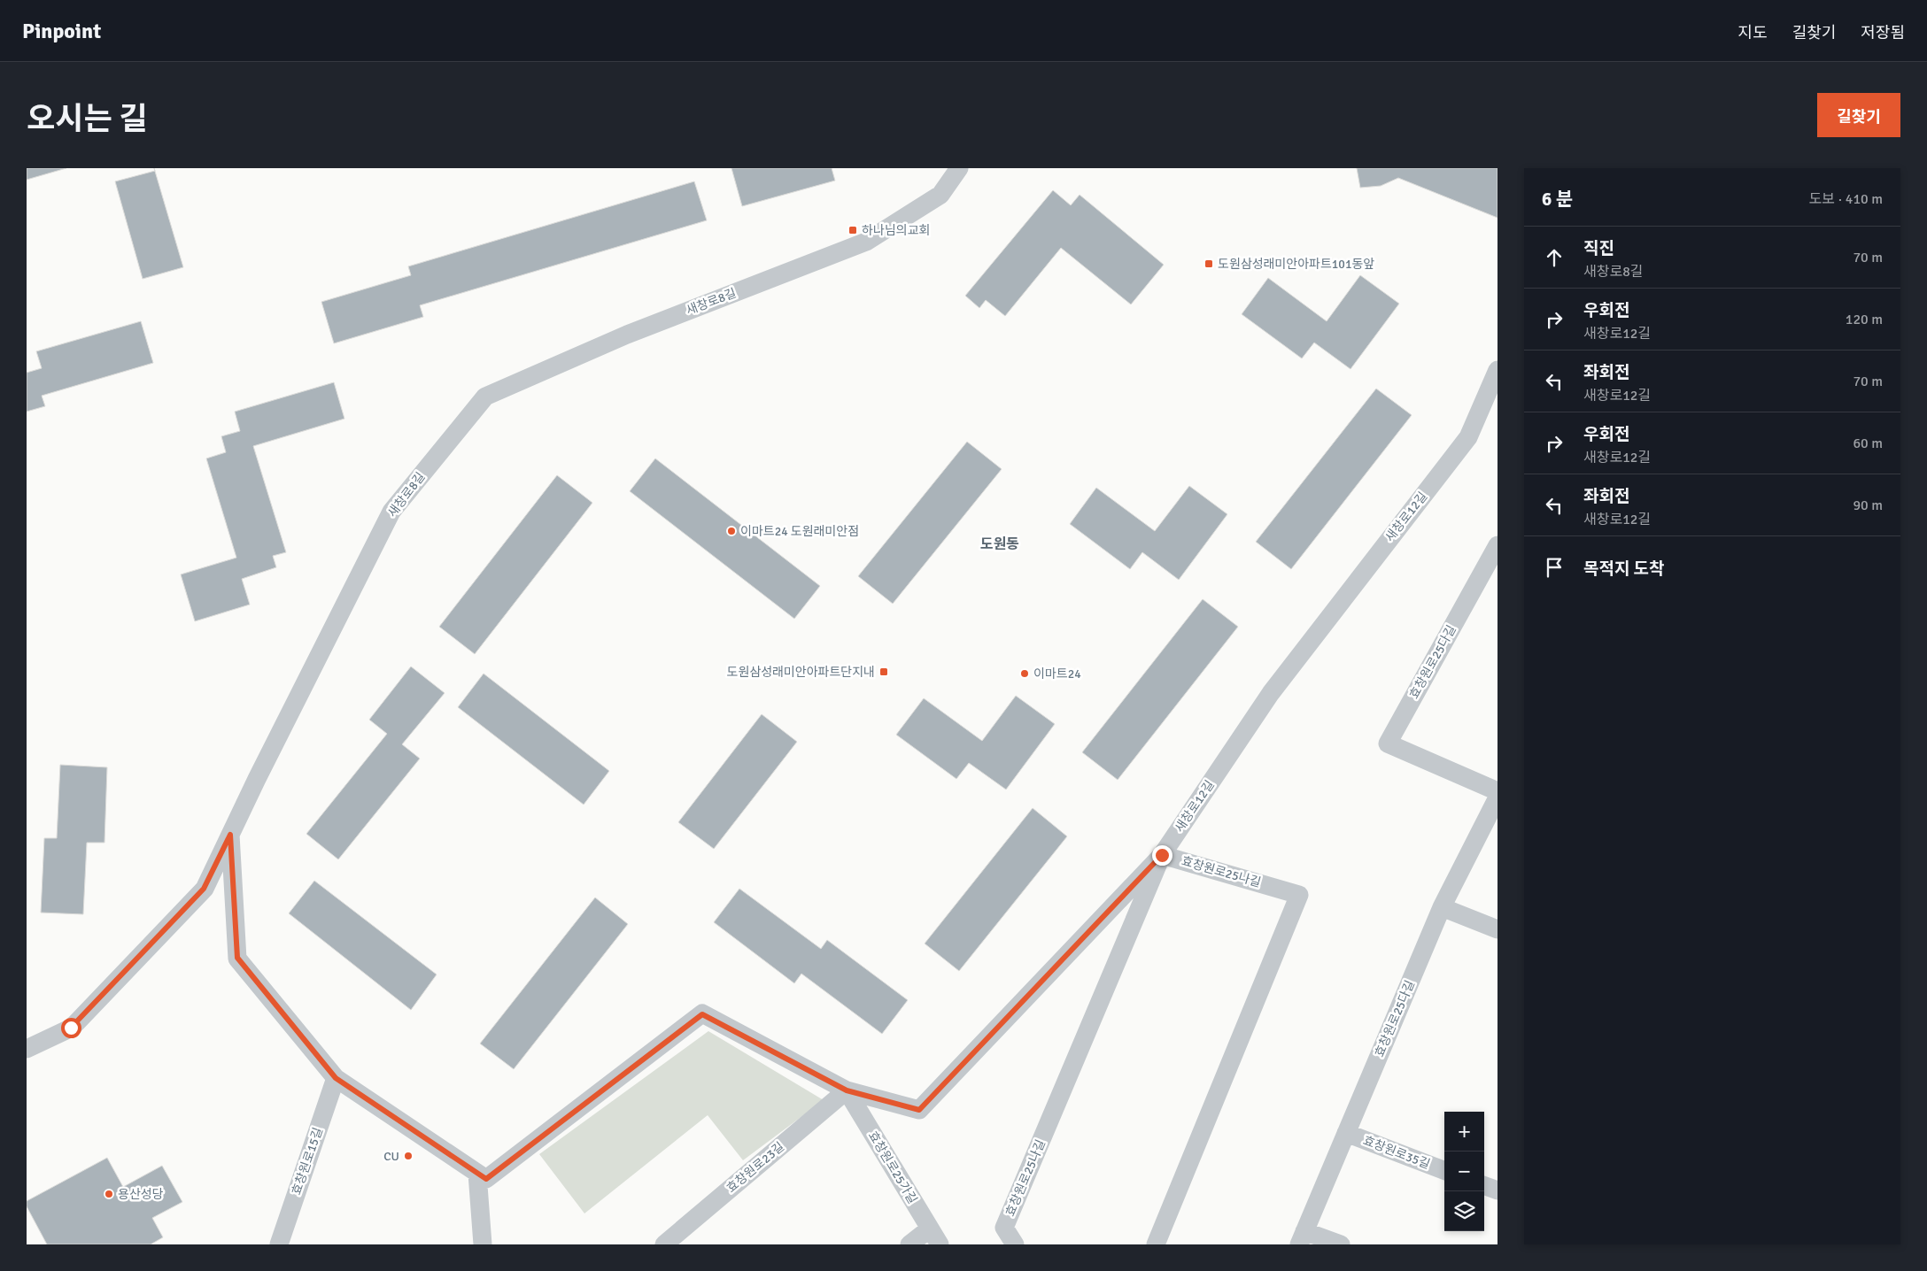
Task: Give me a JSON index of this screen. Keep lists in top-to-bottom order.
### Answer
{
  "streets": {
    "street": [
      "새창로8길",
      "새창로12길",
      "효창원로25다길",
      "효창원로25나길",
      "효창원로35길",
      "효창원로15길",
      "효창원로23길",
      "효창원로25가길"
    ]
  },
  "crossings": [
    ["새창로12길", "효창원로25나길"],
    ["새창로12길", "효창원로23길"],
    ["새창로12길", "효창원로25가길"],
    ["효창원로25다길", "효창원로35길"],
    ["효창원로23길", "효창원로25가길"]
  ],
  "districts": ["도원동"],
  "places": {
    "transit": ["하나님의교회", "도원삼성래미안아파트101동앞", "도원삼성래미안아파트단지내"],
    "other": [
      "이마트24 도원래미안점",
      "이마트24",
      "CU",
      "용산성당"
    ]
  },
  "page": {
    "header": "Pinpoint",
    "nav": ["지도", "길찾기", "저장됨"],
    "title": "오시는 길",
    "buttons": "길찾기",
    "heading": ["6 분", "도보 · 410 m"],
    "list": [
      ["직진", "새창로8길", "70 m"],
      ["우회전", "새창로12길", "120 m"],
      ["좌회전", "새창로12길", "70 m"],
      ["우회전", "새창로12길", "60 m"],
      ["좌회전", "새창로12길", "90 m"],
      "목적지 도착"
    ],
    "map_buttons": ["+", "−"]
  }
}
